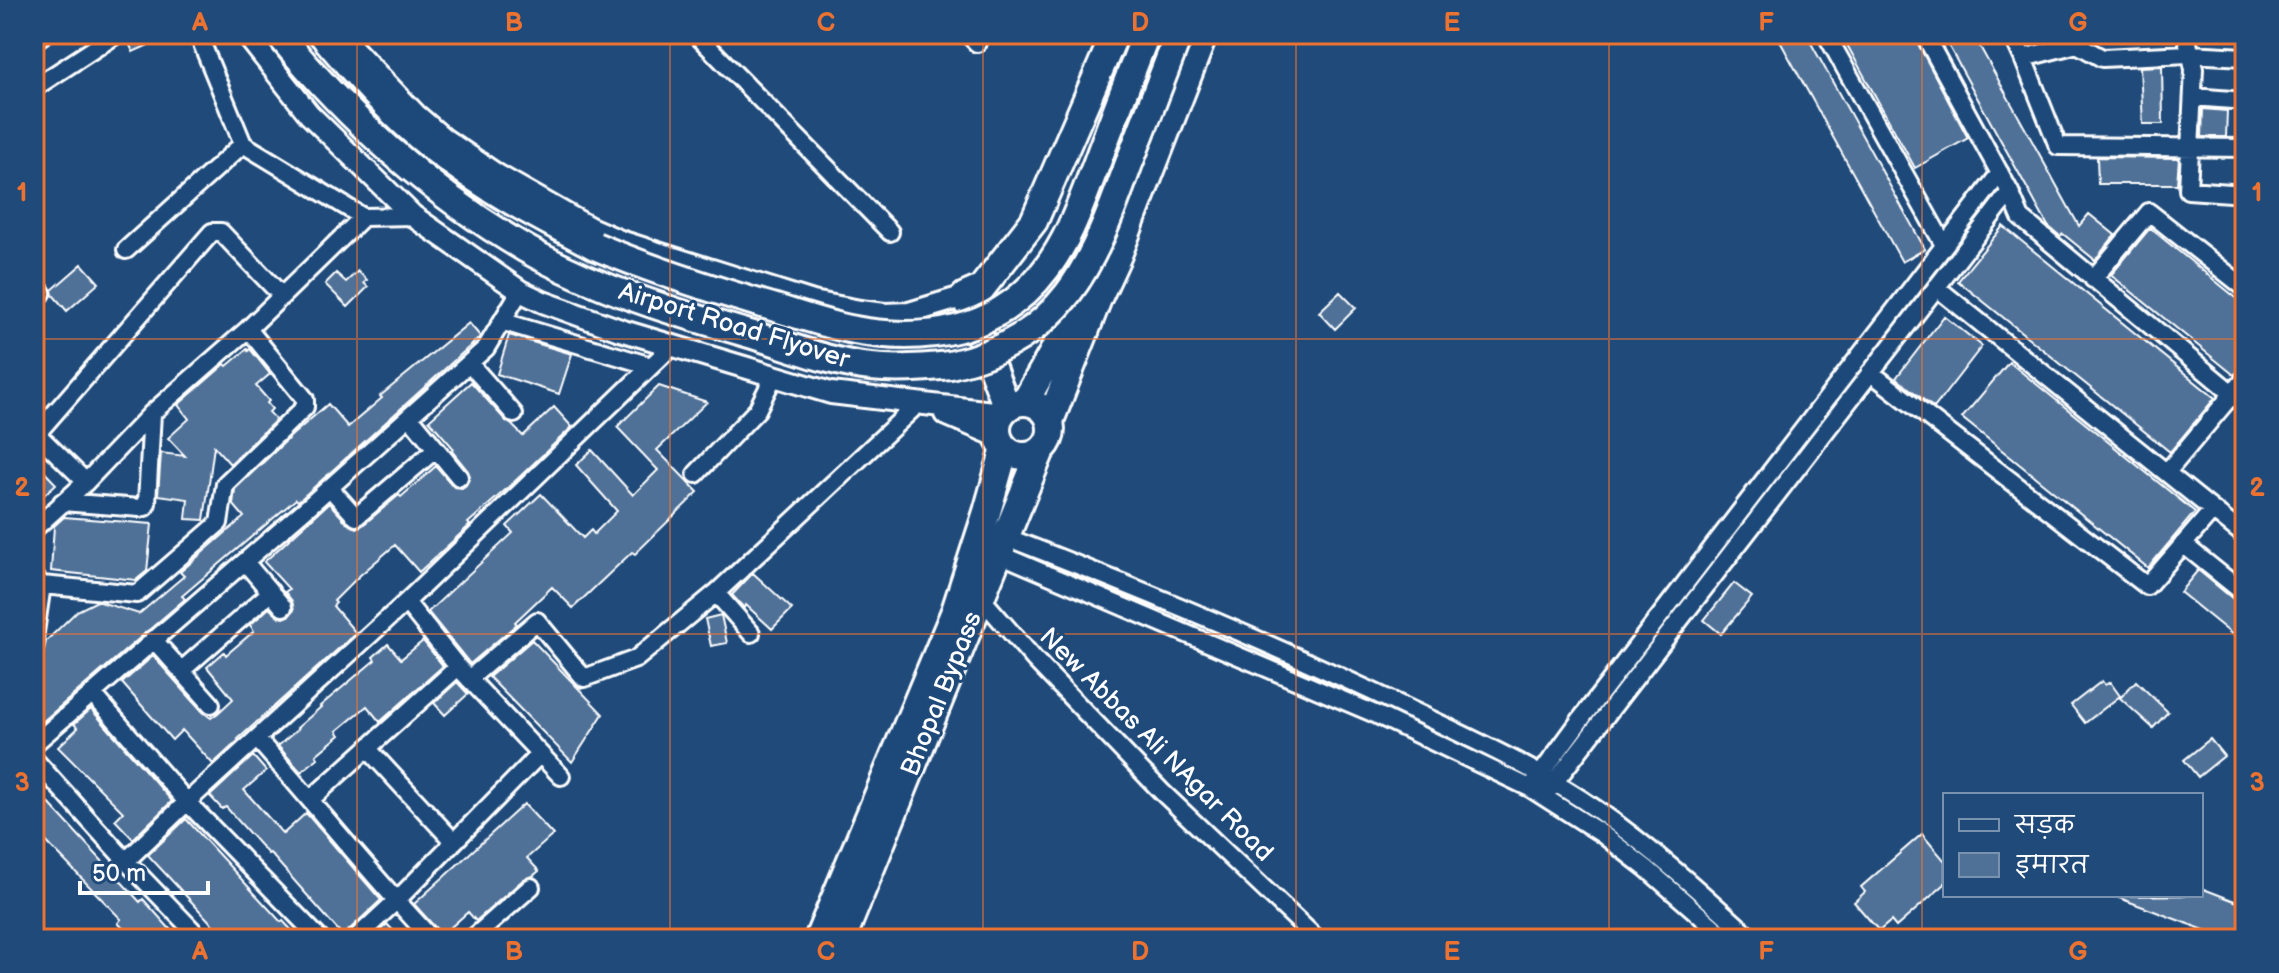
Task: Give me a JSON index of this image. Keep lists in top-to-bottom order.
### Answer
{
  "streets": {
    "main road": ["Airport Road Flyover", "Bhopal Bypass"],
    "street": ["New Abbas Ali NAgar Road"]
  },
  "crossings": [
    ["Bhopal Bypass", "New Abbas Ali NAgar Road"]
  ],
  "legend": ["सड़क", "इमारत"],
  "scale_bar": "50 m",
  "grid": {
    "columns": [
      "A",
      "B",
      "C",
      "D",
      "E",
      "F",
      "G"
    ],
    "rows": ["1", "2", "3"]
  }
}
